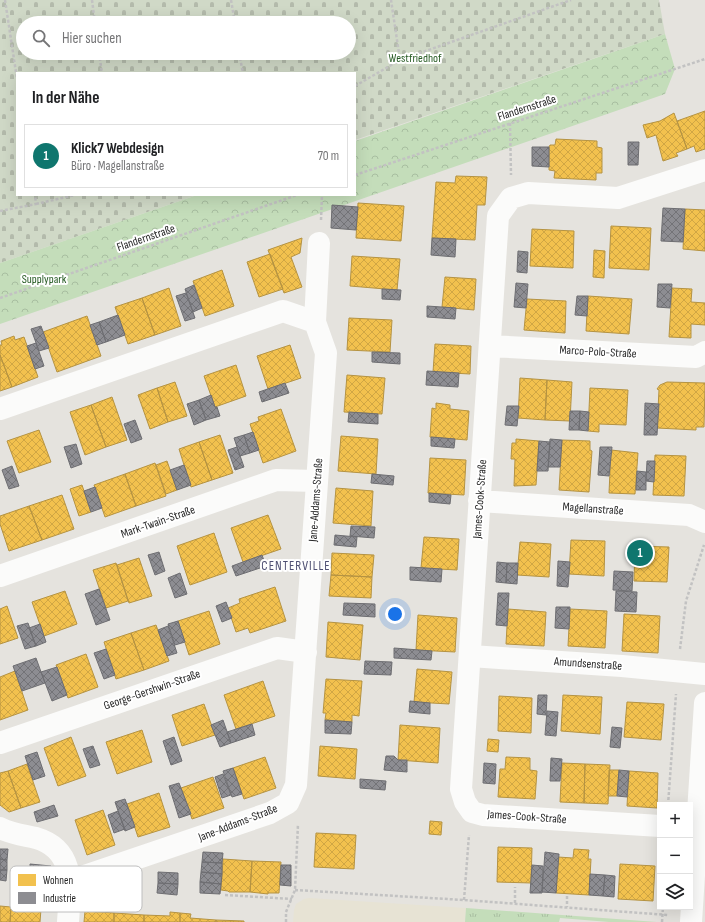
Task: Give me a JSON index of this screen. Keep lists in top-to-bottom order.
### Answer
{
  "streets": {
    "street": [
      "Marco-Polo-Straße",
      "James-Cook-Straße",
      "Jane-Addams-Straße",
      "Magellanstraße",
      "Mark-Twain-Straße",
      "Amundsenstraße",
      "George-Gershwin-Straße"
    ],
    "path": ["Flandernstraße"]
  },
  "crossings": [
    ["Marco-Polo-Straße", "James-Cook-Straße"],
    ["James-Cook-Straße", "Magellanstraße"],
    ["James-Cook-Straße", "Amundsenstraße"],
    ["Jane-Addams-Straße", "Mark-Twain-Straße"],
    ["Jane-Addams-Straße", "George-Gershwin-Straße"]
  ],
  "districts": ["CENTERVILLE"],
  "parks": ["Westfriedhof", "Supplypark"],
  "legend": ["Wohnen", "Industrie"],
  "page": {
    "search": "Hier suchen",
    "heading": "In der Nähe",
    "list": [
      {
        "mark": "1",
        "name": "Klick7 Webdesign",
        "note": "Büro · Magellanstraße",
        "value": "70 m"
      }
    ],
    "pins": "1",
    "map_buttons": ["+", "−"]
  }
}
